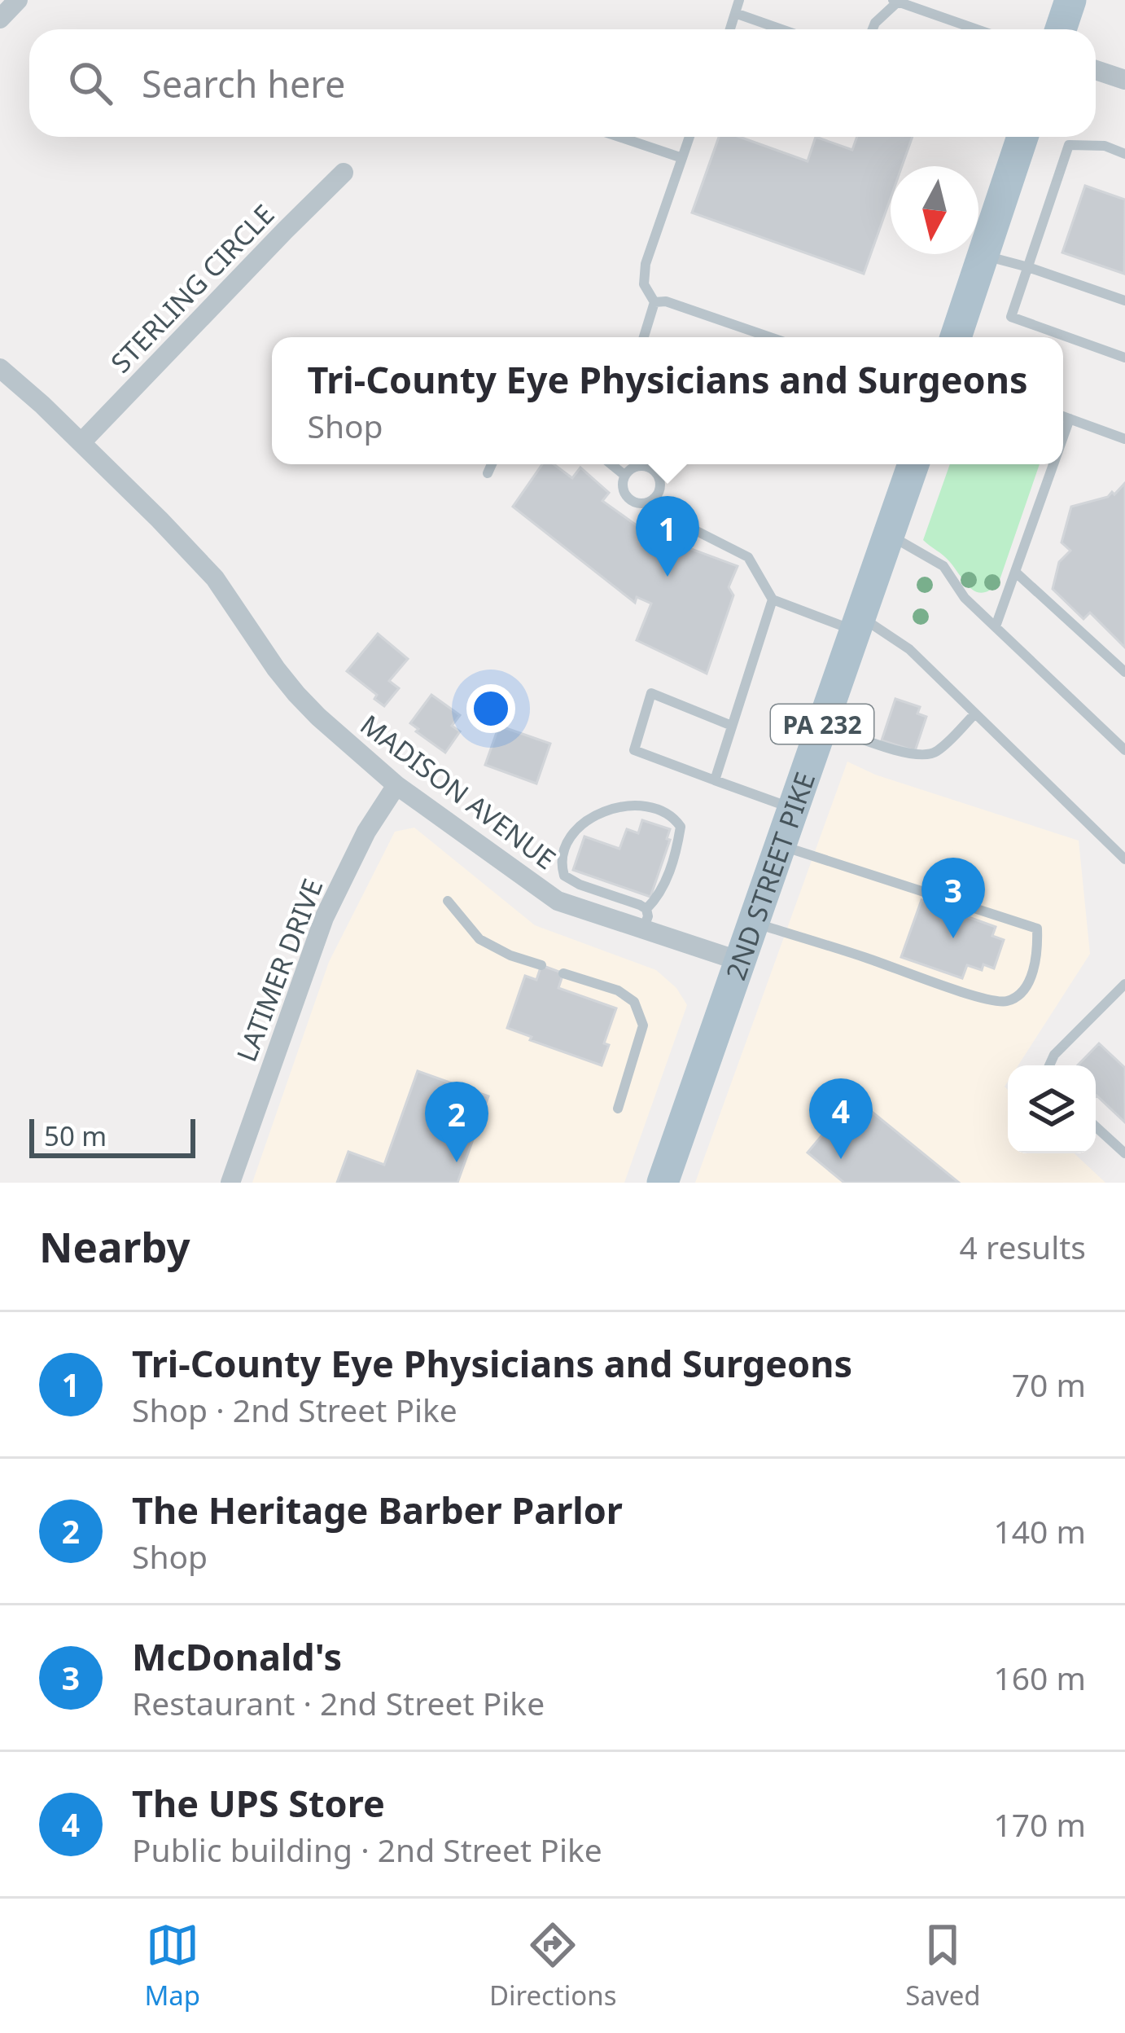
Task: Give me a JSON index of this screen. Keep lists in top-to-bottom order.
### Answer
{
  "streets": {
    "main road": ["PA 232", "2ND STREET PIKE"],
    "street": ["STERLING CIRCLE", "MADISON AVENUE", "LATIMER DRIVE"]
  },
  "crossings": [
    ["STERLING CIRCLE", "MADISON AVENUE"],
    ["MADISON AVENUE", "2ND STREET PIKE"],
    ["MADISON AVENUE", "LATIMER DRIVE"]
  ],
  "scale_bar": "50 m",
  "north": "bottom",
  "page": {
    "search": "Search here",
    "popup": ["Tri-County Eye Physicians and Surgeons", "Shop"],
    "pins": [
      "1",
      "3",
      "4",
      "2"
    ],
    "scale": "50 m",
    "heading": ["Nearby", "4 results"],
    "list": [
      {
        "mark": "1",
        "name": "Tri-County Eye Physicians and Surgeons",
        "note": "Shop · 2nd Street Pike",
        "value": "70 m"
      },
      {
        "mark": "2",
        "name": "The Heritage Barber Parlor",
        "note": "Shop",
        "value": "140 m"
      },
      {
        "mark": "3",
        "name": "McDonald's",
        "note": "Restaurant · 2nd Street Pike",
        "value": "160 m"
      },
      {
        "mark": "4",
        "name": "The UPS Store",
        "note": "Public building · 2nd Street Pike",
        "value": "170 m"
      }
    ],
    "nav": ["Map", "Directions", "Saved"]
  }
}
